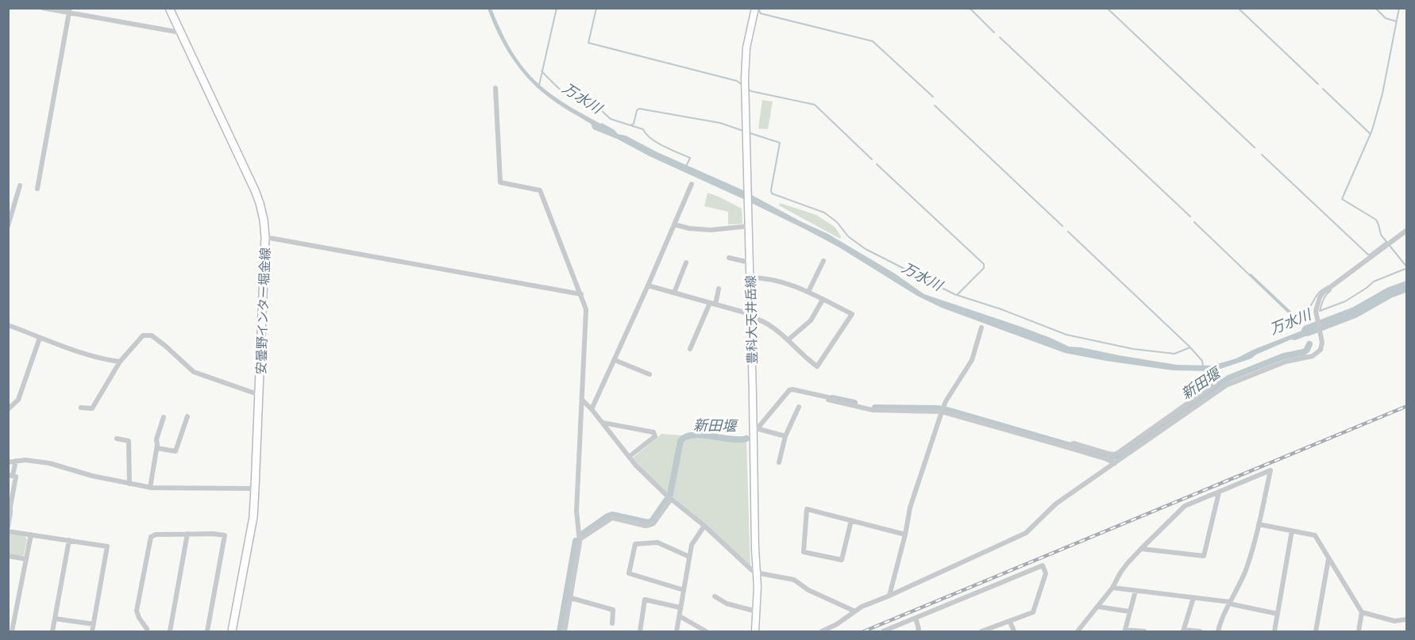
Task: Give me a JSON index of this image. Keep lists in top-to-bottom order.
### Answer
{
  "streets": {
    "main road": ["安曇野インター堀金線", "豊科大天井岳線"]
  },
  "water": ["万水川", "新田堰"]
}
